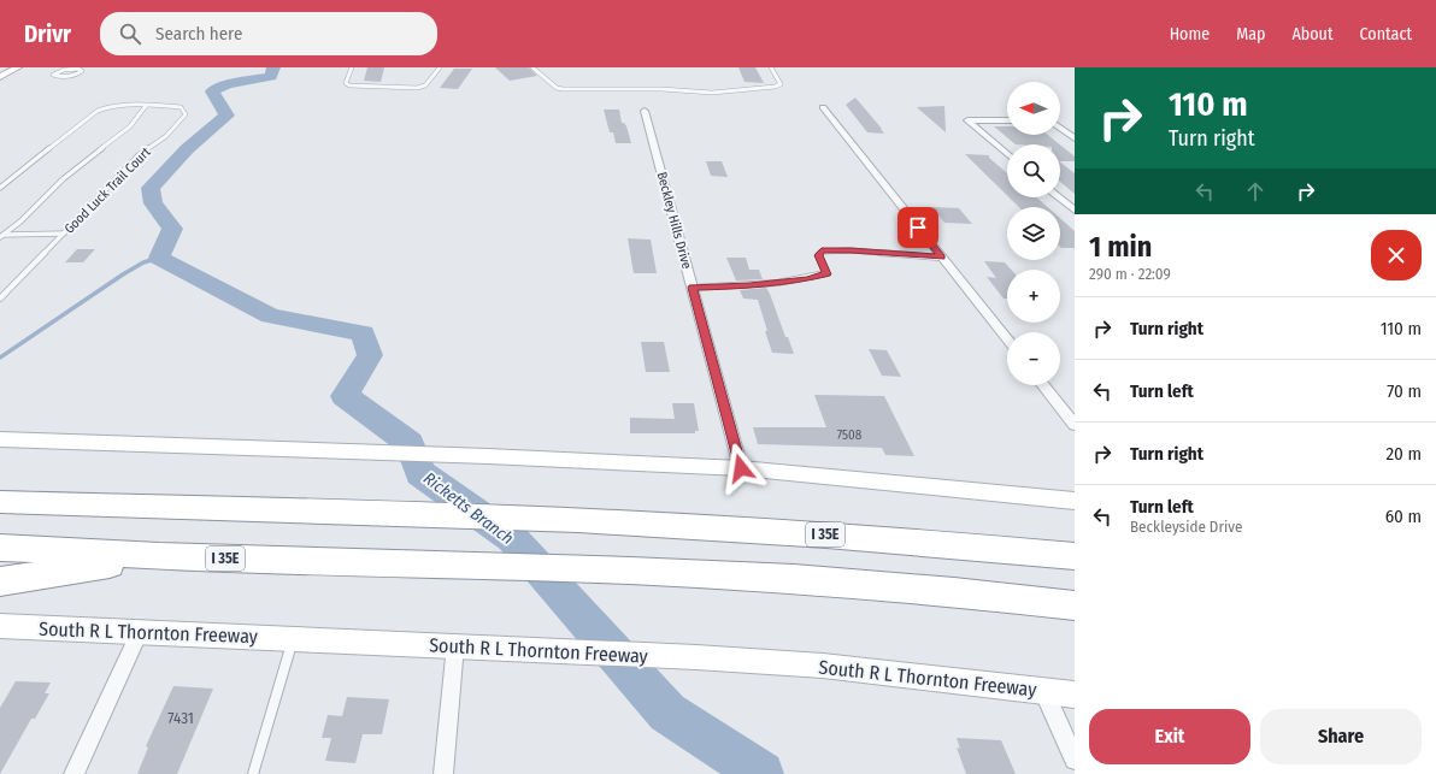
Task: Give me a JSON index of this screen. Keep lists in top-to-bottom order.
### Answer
{
  "streets": {
    "highway": ["I 35E"],
    "main road": ["South R L Thornton Freeway"],
    "street": ["Beckley Hills Drive"],
    "lane": ["Good Luck Trail Court"]
  },
  "water": ["Ricketts Branch"],
  "house_numbers": ["7508", "7431"],
  "north": "left",
  "page": {
    "header": "Drivr",
    "search": "Search here",
    "nav": [
      "Home",
      "Map",
      "About",
      "Contact"
    ],
    "turn": ["110 m", "Turn right"],
    "map_buttons": ["+", "−"],
    "heading": ["1 min", "290 m · 22:09"],
    "list": [
      {
        "name": "Turn right",
        "value": "110 m"
      },
      {
        "name": "Turn left",
        "value": "70 m"
      },
      {
        "name": "Turn right",
        "value": "20 m"
      },
      {
        "name": "Turn left",
        "note": "Beckleyside Drive",
        "value": "60 m"
      }
    ],
    "buttons": ["Exit", "Share"]
  }
}
